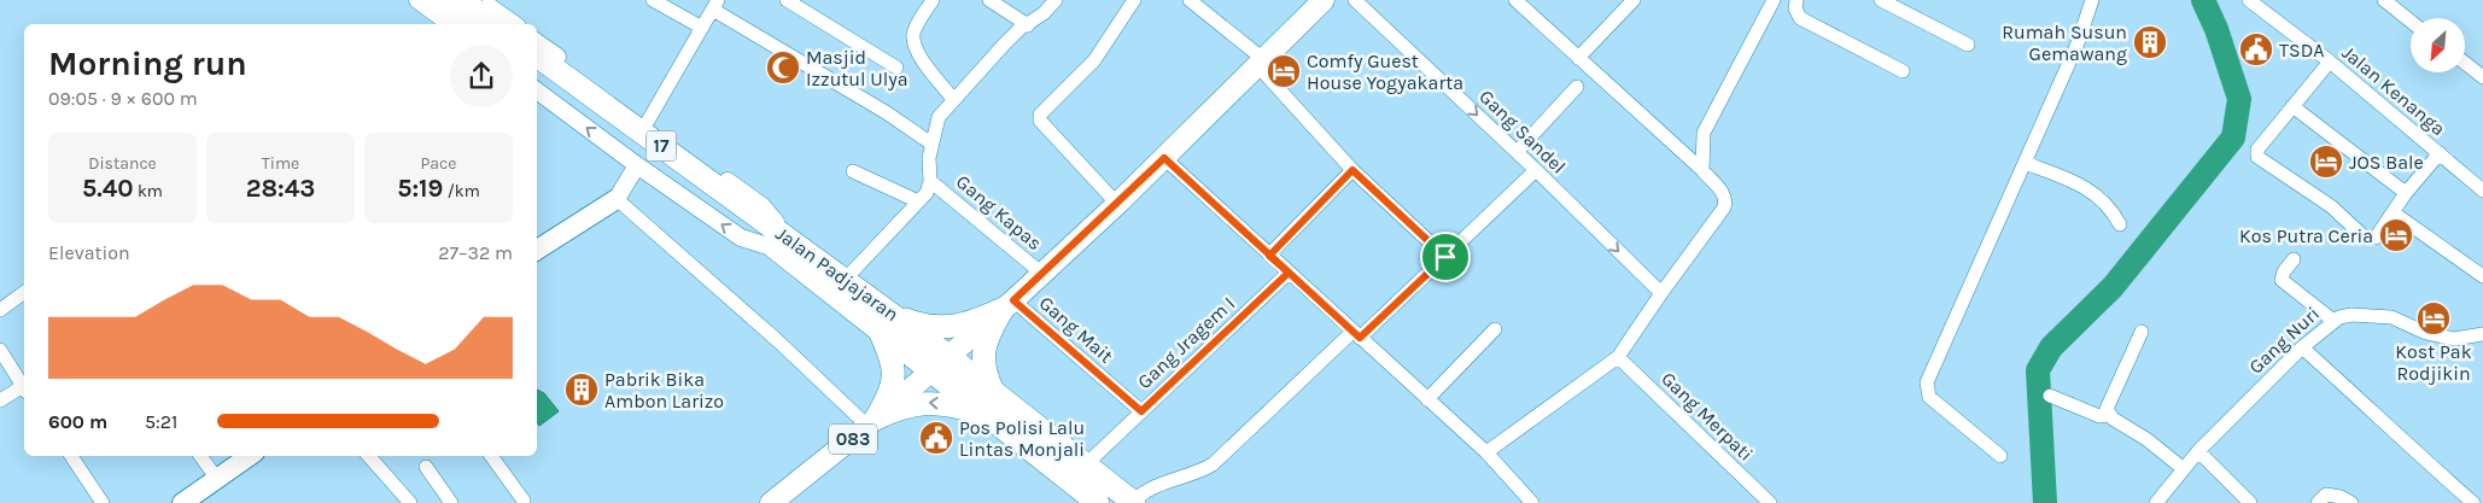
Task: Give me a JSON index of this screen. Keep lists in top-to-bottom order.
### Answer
{
  "streets": {
    "highway": ["17", "Jalan Padjajaran"],
    "main road": ["083"],
    "street": [
      "Jalan Kenanga",
      "Gang Sandel",
      "Gang Kapas",
      "Gang Mait",
      "Gang Nuri",
      "Gang Jragem I",
      "Gang Merpati"
    ]
  },
  "crossings": [
    ["Jalan Padjajaran", "Gang Jragem I"],
    ["Jalan Padjajaran", "083"],
    ["Gang Mait", "Gang Jragem I"]
  ],
  "places": {
    "building": ["Rumah Susun Gemawang", "Pabrik Bika Ambon Larizo"],
    "public building": ["TSDA", "Pos Polisi Lalu Lintas Monjali"],
    "mosque": ["Masjid Izzutul Ulya"],
    "hotel": [
      "Comfy Guest House Yogyakarta",
      "JOS Bale",
      "Kos Putra Ceria",
      "Kost Pak Rodjikin"
    ]
  },
  "north": "bottom left",
  "page": {
    "heading": ["Morning run", "09:05 · 9 × 600 m"],
    "stats": [
      ["Distance", "5.40 km"],
      ["Time", "28:43"],
      ["Pace", "5:19 /km"]
    ],
    "chart": ["Elevation", "27–32 m"],
    "list": [
      {
        "name": "600 m",
        "note": "5:21"
      }
    ]
  }
}
